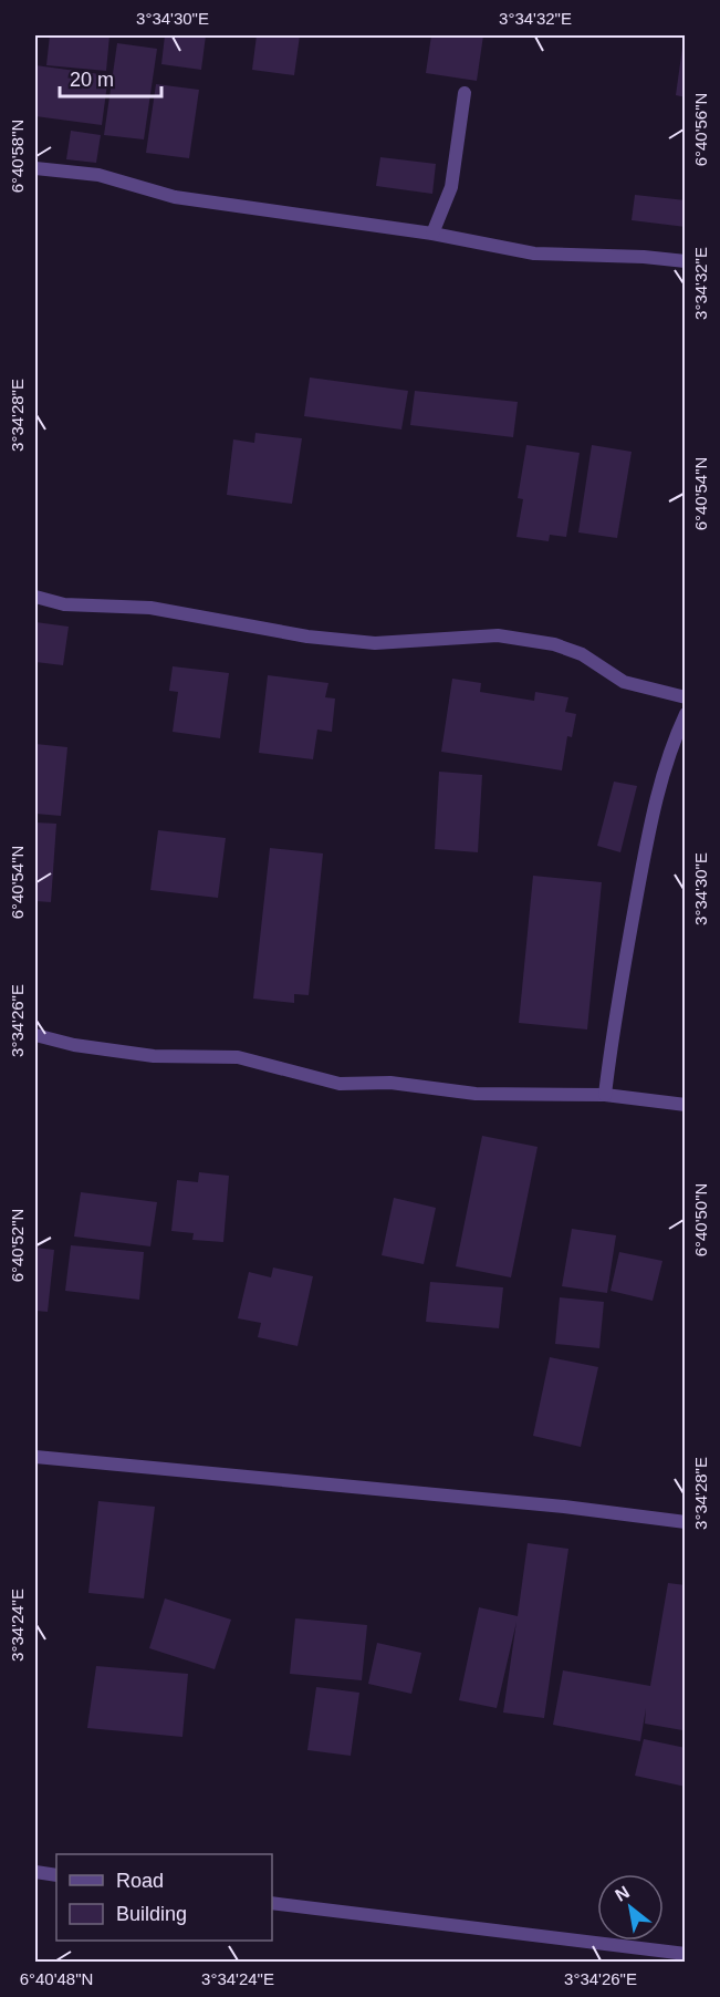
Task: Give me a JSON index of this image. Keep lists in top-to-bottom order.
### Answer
{
  "legend": ["Road", "Building"],
  "scale_bar": "20 m",
  "north": "top left",
  "coordinates": [
    "3°34'30\"E",
    "3°34'32\"E",
    "6°40'56\"N",
    "6°40'58\"N",
    "3°34'28\"E",
    "6°40'54\"N",
    "3°34'26\"E",
    "6°40'50\"N",
    "6°40'52\"N",
    "3°34'24\"E",
    "6°40'48\"N"
  ]
}
